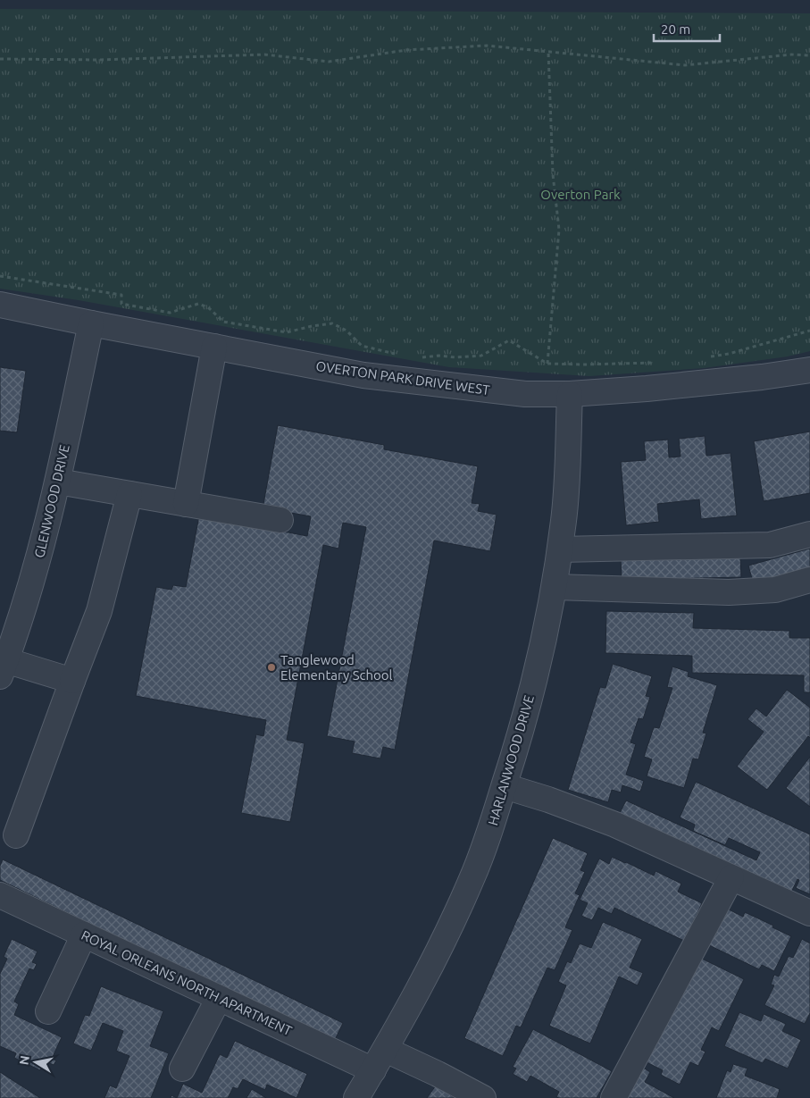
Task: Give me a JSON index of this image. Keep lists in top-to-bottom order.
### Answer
{
  "streets": {
    "street": [
      "OVERTON PARK DRIVE WEST",
      "GLENWOOD DRIVE",
      "HARLANWOOD DRIVE",
      "ROYAL ORLEANS NORTH APARTMENT"
    ]
  },
  "crossings": [
    ["OVERTON PARK DRIVE WEST", "GLENWOOD DRIVE"],
    ["OVERTON PARK DRIVE WEST", "HARLANWOOD DRIVE"],
    ["HARLANWOOD DRIVE", "ROYAL ORLEANS NORTH APARTMENT"]
  ],
  "parks": ["Overton Park"],
  "places": ["Tanglewood Elementary School"],
  "scale_bar": "20 m",
  "north": "left"
}
